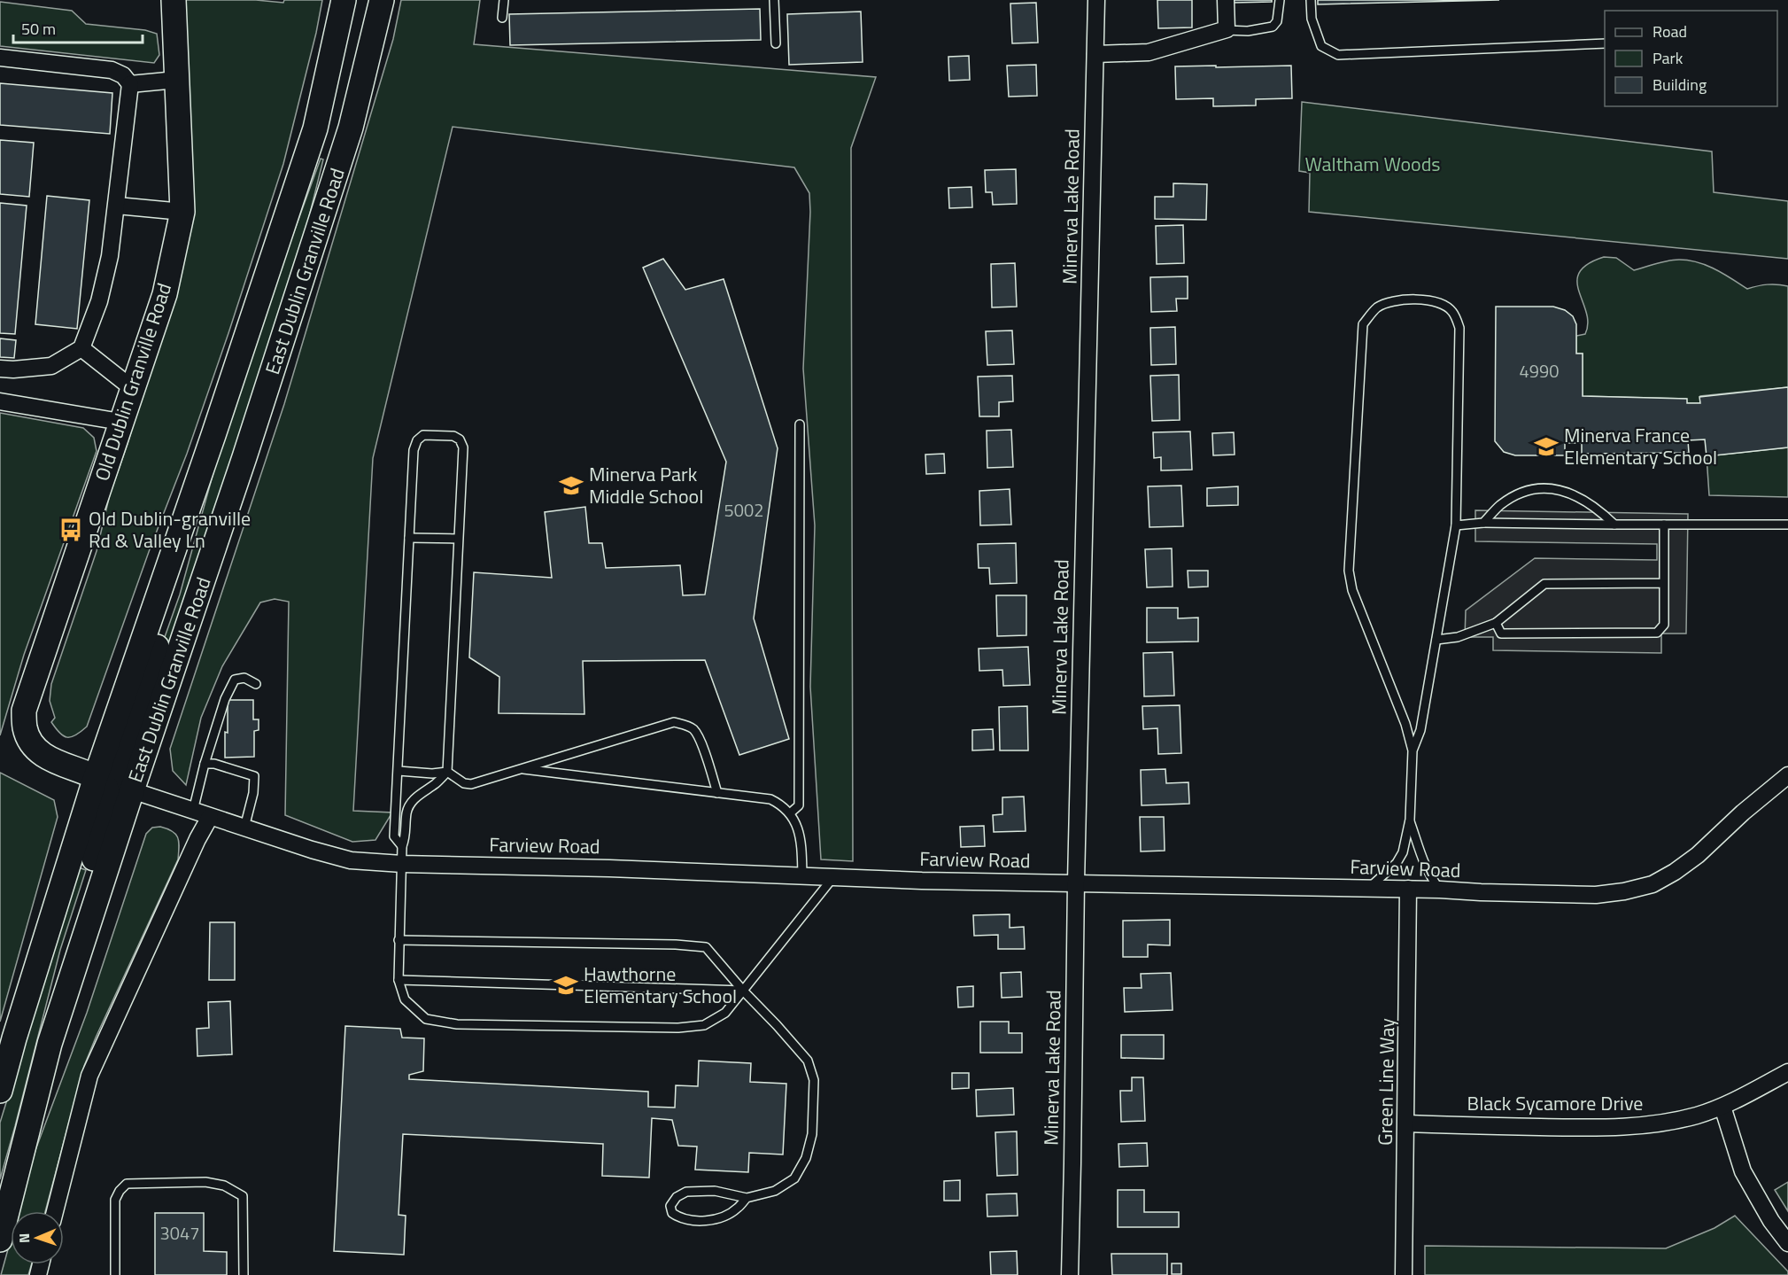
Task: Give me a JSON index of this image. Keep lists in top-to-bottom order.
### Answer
{
  "streets": {
    "main road": ["East Dublin Granville Road", "Old Dublin Granville Road"],
    "street": [
      "Minerva Lake Road",
      "Farview Road",
      "Green Line Way",
      "Black Sycamore Drive"
    ]
  },
  "crossings": [
    ["Minerva Lake Road", "Farview Road"],
    ["East Dublin Granville Road", "Old Dublin Granville Road"],
    ["East Dublin Granville Road", "Farview Road"],
    ["Farview Road", "Green Line Way"],
    ["Green Line Way", "Black Sycamore Drive"]
  ],
  "parks": ["Waltham Woods"],
  "places": {
    "school or university": ["Minerva France Elementary School", "Minerva Park Middle School", "Hawthorne Elementary School"],
    "bus stop": ["Old Dublin-granville Rd & Valley Ln"]
  },
  "house_numbers": ["4990", "5002", "3047"],
  "legend": ["Road", "Park", "Building"],
  "scale_bar": "50 m",
  "north": "left"
}
